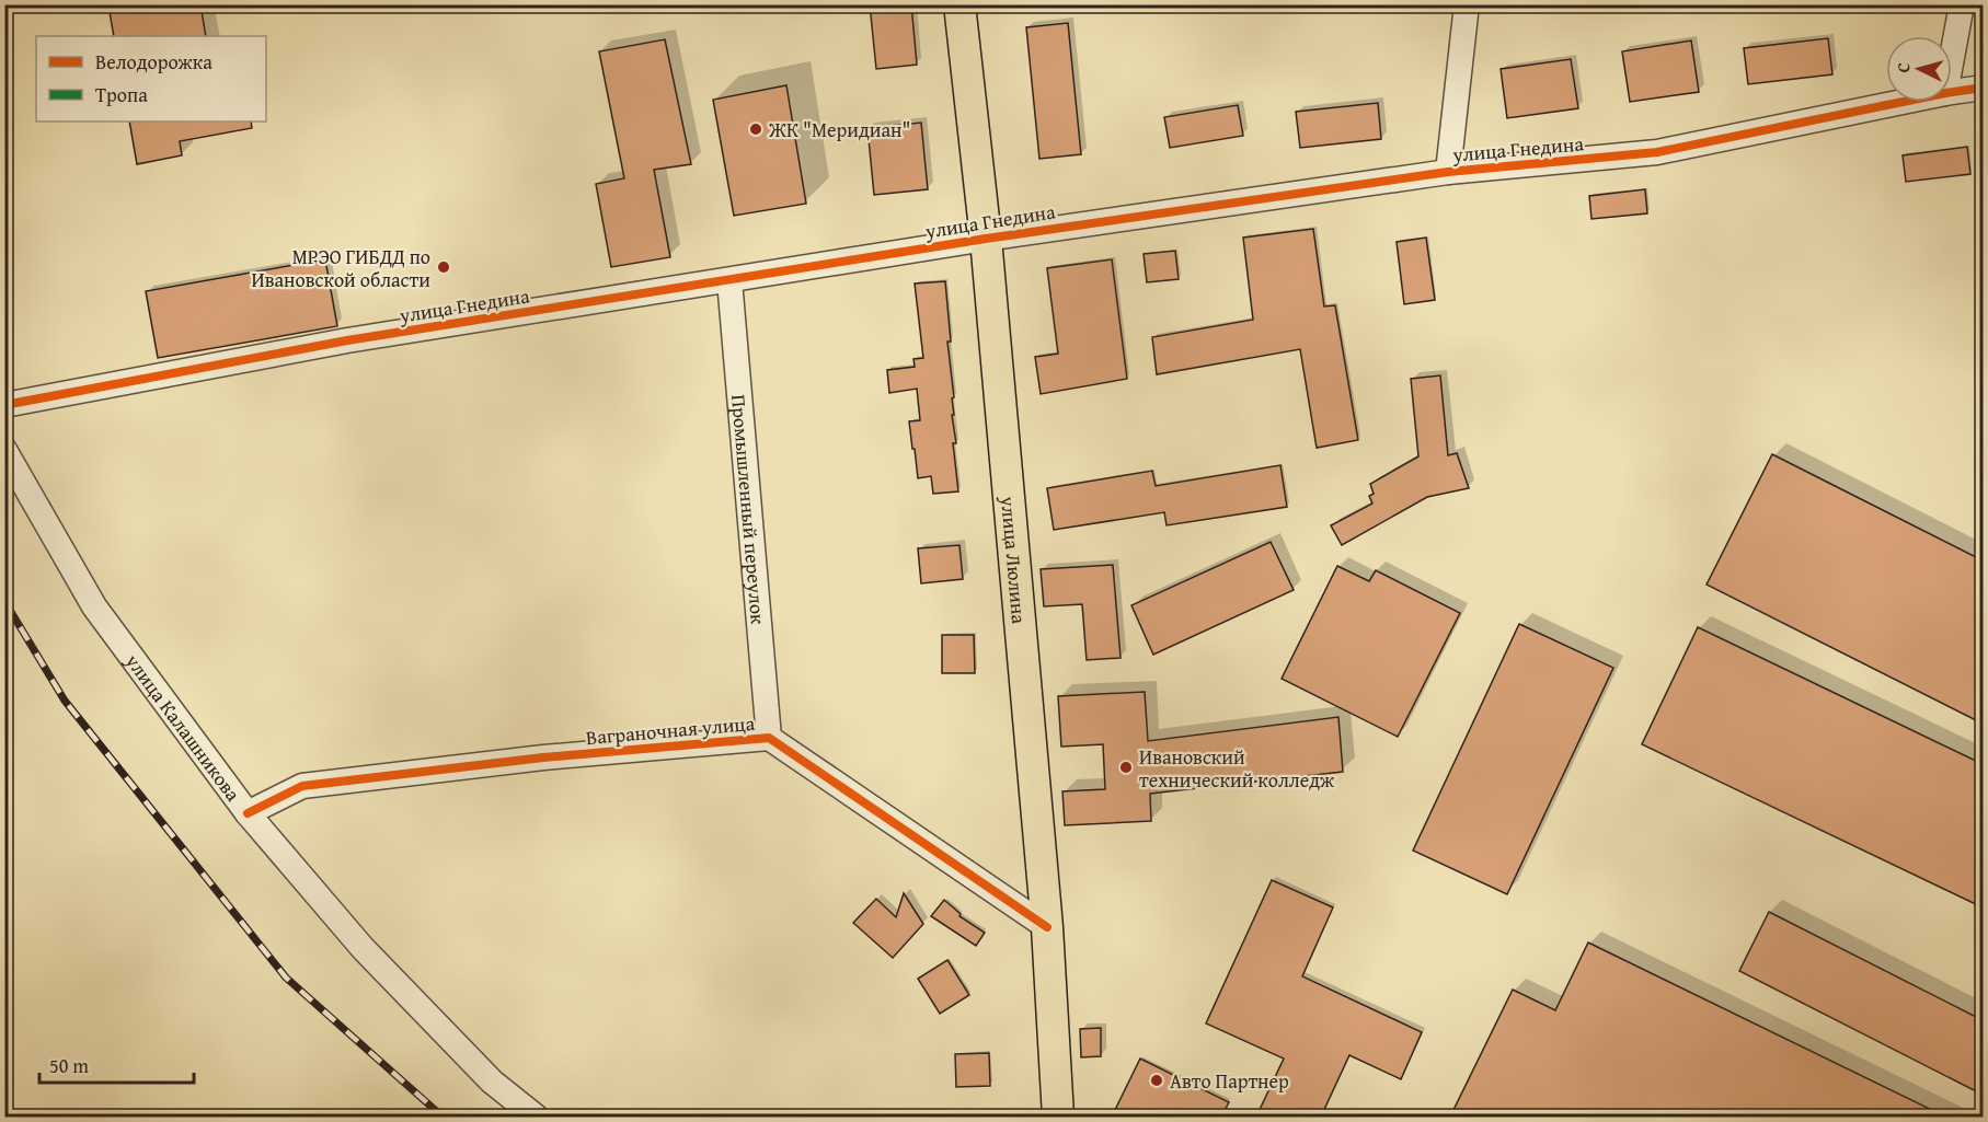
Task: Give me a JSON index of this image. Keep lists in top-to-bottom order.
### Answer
{
  "streets": {
    "main road": ["улица Люлина"],
    "street": [
      "улица Гнедина",
      "Промышленный переулок",
      "улица Калашникова",
      "Ваграночная улица"
    ]
  },
  "crossings": [
    ["улица Гнедина", "Промышленный переулок"],
    ["улица Гнедина", "улица Люлина"],
    ["Промышленный переулок", "Ваграночная улица"],
    ["улица Люлина", "Ваграночная улица"],
    ["улица Калашникова", "Ваграночная улица"]
  ],
  "places": [
    "ЖК \"Меридиан\"",
    "МРЭО ГИБДД по Ивановской области",
    "Ивановский технический колледж",
    "Авто Партнер"
  ],
  "legend": ["Велодорожка", "Тропа"],
  "scale_bar": "50 m",
  "north": "left"
}
